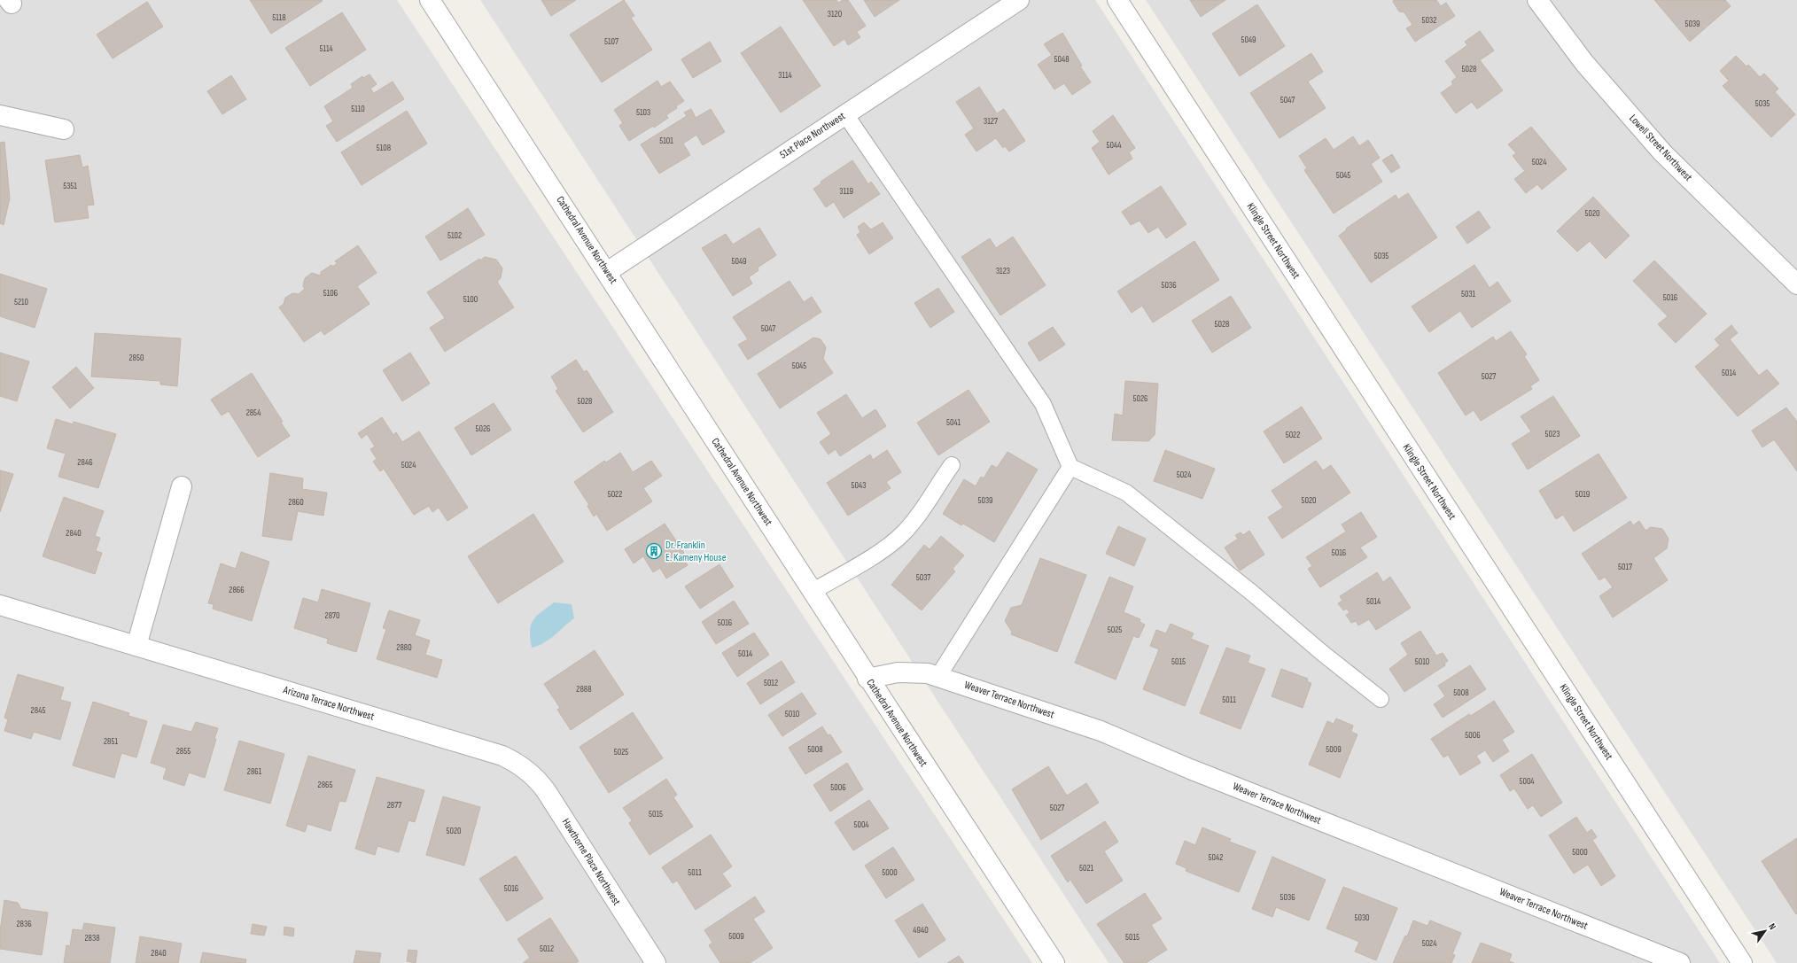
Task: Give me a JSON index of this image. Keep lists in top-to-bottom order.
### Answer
{
  "streets": {
    "street": [
      "51st Place Northwest",
      "Lowell Street Northwest",
      "Cathedral Avenue Northwest",
      "Klingle Street Northwest",
      "Weaver Terrace Northwest",
      "Arizona Terrace Northwest",
      "Hawthorne Place Northwest"
    ]
  },
  "crossings": [
    ["51st Place Northwest", "Cathedral Avenue Northwest"],
    ["Cathedral Avenue Northwest", "Weaver Terrace Northwest"],
    ["Arizona Terrace Northwest", "Hawthorne Place Northwest"]
  ],
  "places": {
    "building": ["Dr. Franklin E. Kameny House"]
  },
  "house_numbers": [
    "3120",
    "5118",
    "5032",
    "5039",
    "5049",
    "5107",
    "5114",
    "5048",
    "5028",
    "3114",
    "5047",
    "5035",
    "5110",
    "5103",
    "3127",
    "5101",
    "5044",
    "5108",
    "5024",
    "5045",
    "5351",
    "3119",
    "5020",
    "5102",
    "5035",
    "5049",
    "3123",
    "5036",
    "5106",
    "5031",
    "5016",
    "5100",
    "5210",
    "5028",
    "5047",
    "2850",
    "5045",
    "5014",
    "5027",
    "5026",
    "5028",
    "2854",
    "5041",
    "5026",
    "5023",
    "5022",
    "2846",
    "5024",
    "5024",
    "5043",
    "5022",
    "5019",
    "5039",
    "5020",
    "2860",
    "2840",
    "5016",
    "5017",
    "5037",
    "2866",
    "5014",
    "2870",
    "5016",
    "5025",
    "2880",
    "5014",
    "5015",
    "5010",
    "5012",
    "2888",
    "5008",
    "5011",
    "2845",
    "5010",
    "5006",
    "2851",
    "5008",
    "5009",
    "2855",
    "5025",
    "2861",
    "5004",
    "2865",
    "5006",
    "2877",
    "5027",
    "5015",
    "5004",
    "5020",
    "5000",
    "5042",
    "5021",
    "5011",
    "5000",
    "5016",
    "5036",
    "5030",
    "2836",
    "4940",
    "5009",
    "5015",
    "2838",
    "5024",
    "5012",
    "2840"
  ],
  "north": "top right"
}
